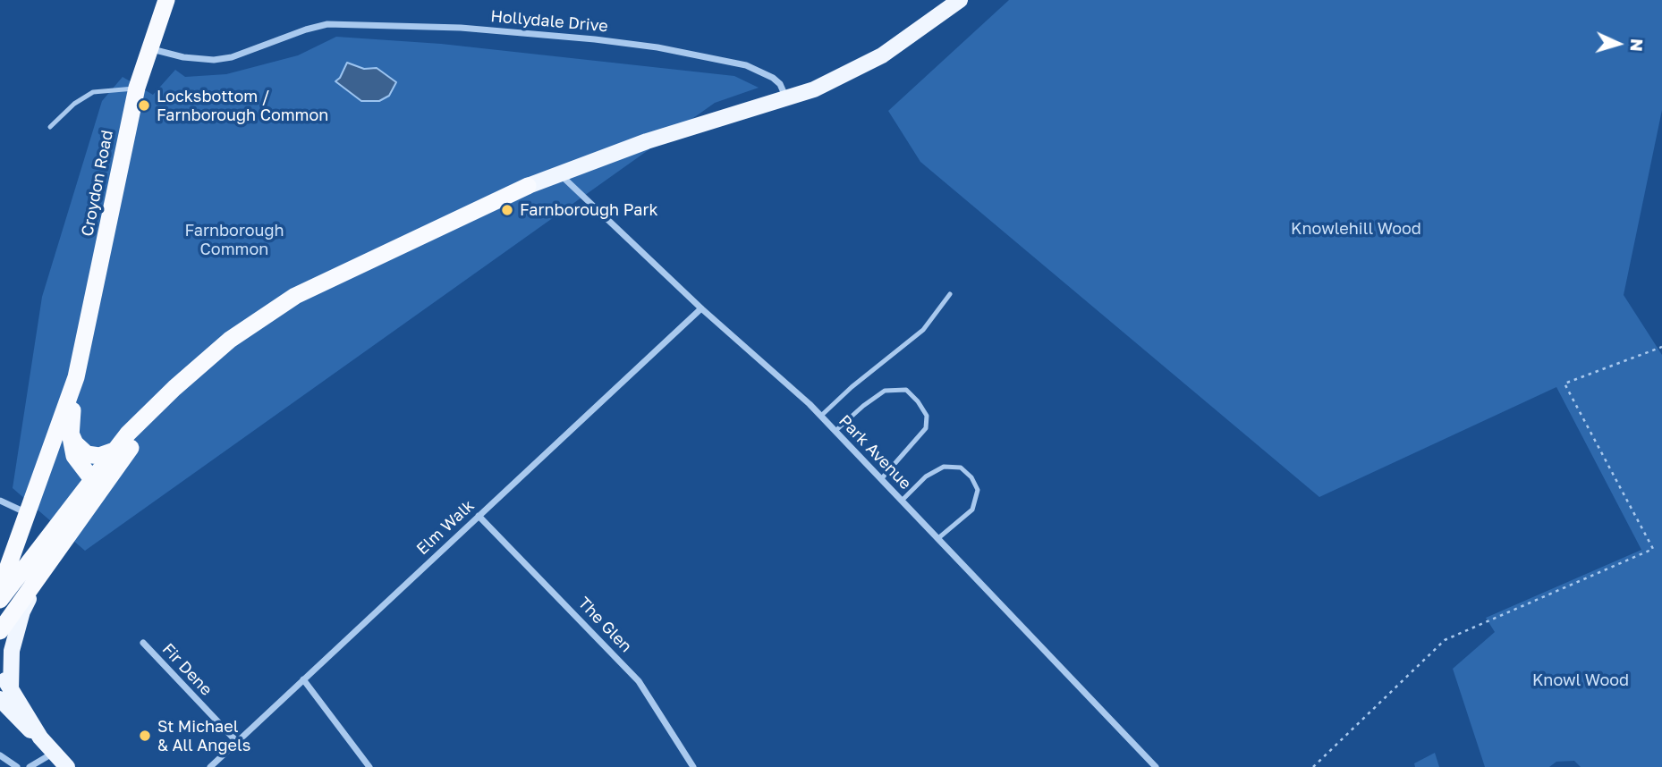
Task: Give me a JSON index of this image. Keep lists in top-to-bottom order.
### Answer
{
  "streets": {
    "highway": ["Croydon Road"],
    "street": [
      "Hollydale Drive",
      "Park Avenue",
      "Elm Walk",
      "The Glen",
      "Fir Dene"
    ]
  },
  "crossings": [
    ["Hollydale Drive", "Croydon Road"],
    ["Park Avenue", "Elm Walk"],
    ["Elm Walk", "The Glen"],
    ["Elm Walk", "Fir Dene"]
  ],
  "parks": ["Knowlehill Wood", "Farnborough Common", "Knowl Wood"],
  "places": ["Locksbottom / Farnborough Common", "Farnborough Park", "St Michael & All Angels"],
  "north": "right"
}
